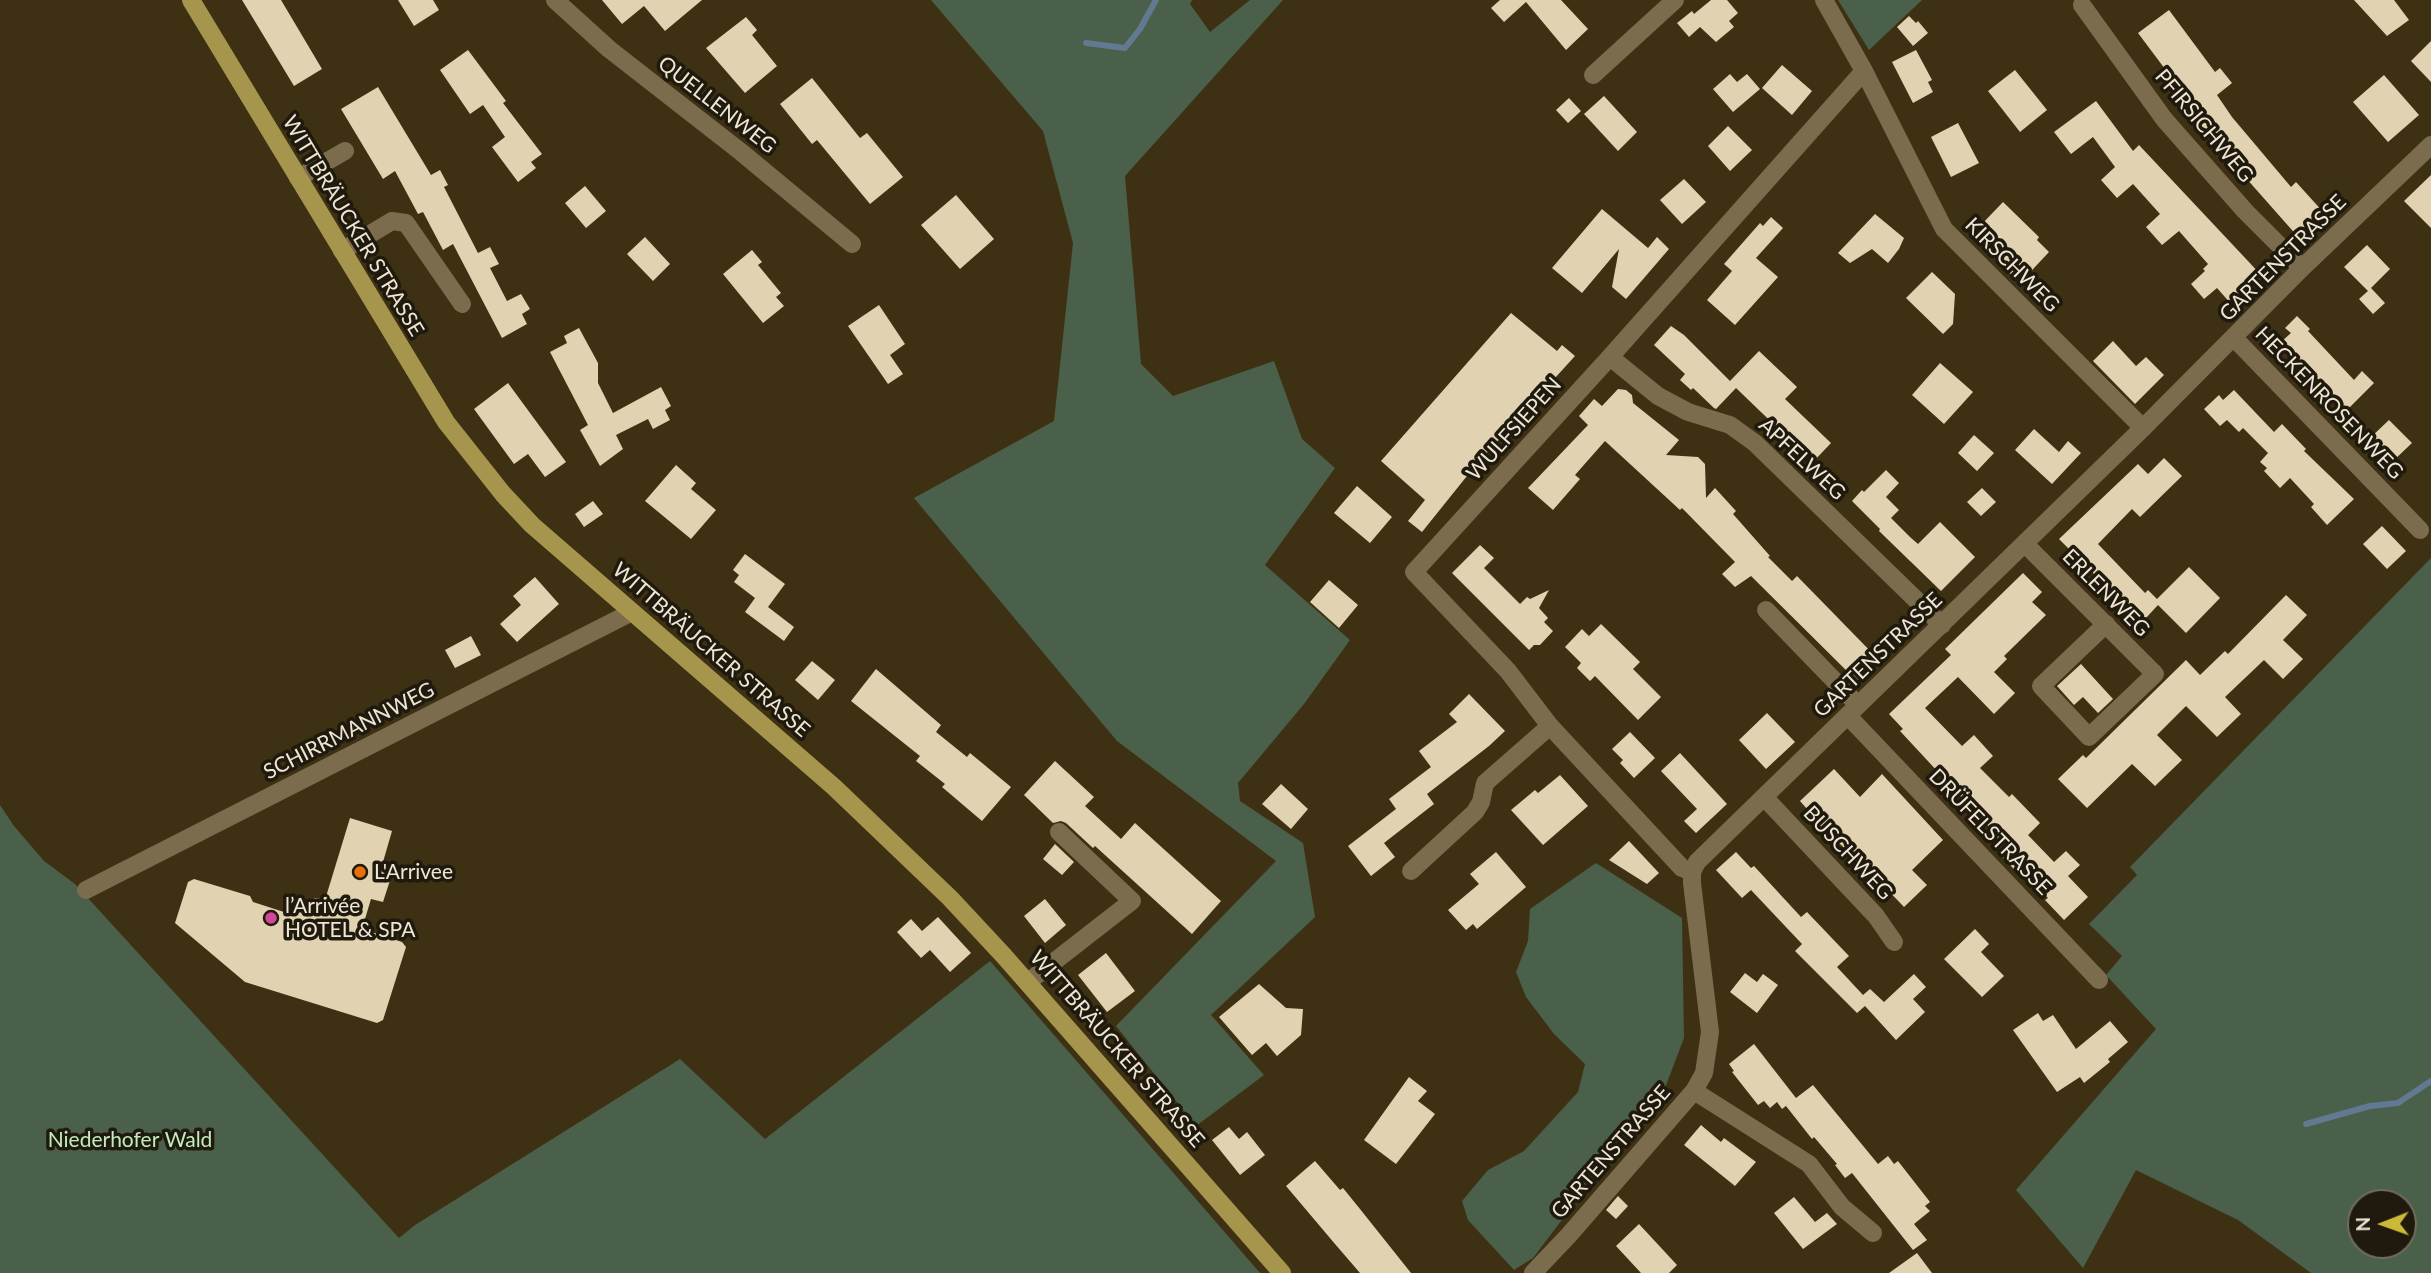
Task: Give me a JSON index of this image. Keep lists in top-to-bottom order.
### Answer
{
  "streets": {
    "main road": ["WITTBRÄUCKER STRASSE"],
    "street": [
      "QUELLENWEG",
      "PFIRSICHWEG",
      "GARTENSTRASSE",
      "KIRSCHWEG",
      "HECKENROSENWEG",
      "WULFSIEPEN",
      "APFELWEG",
      "ERLENWEG",
      "SCHIRRMANNWEG",
      "DRÜFELSTRASSE",
      "BUSCHWEG"
    ]
  },
  "crossings": [
    ["PFIRSICHWEG", "GARTENSTRASSE"],
    ["WITTBRÄUCKER STRASSE", "SCHIRRMANNWEG"],
    ["GARTENSTRASSE", "KIRSCHWEG"],
    ["GARTENSTRASSE", "HECKENROSENWEG"],
    ["GARTENSTRASSE", "WULFSIEPEN"],
    ["GARTENSTRASSE", "APFELWEG"],
    ["GARTENSTRASSE", "ERLENWEG"],
    ["GARTENSTRASSE", "DRÜFELSTRASSE"],
    ["GARTENSTRASSE", "BUSCHWEG"],
    ["KIRSCHWEG", "WULFSIEPEN"],
    ["WULFSIEPEN", "APFELWEG"]
  ],
  "parks": ["Niederhofer Wald"],
  "places": ["L'Arrivee", "l’Arrivée HOTEL & SPA"],
  "north": "left"
}
